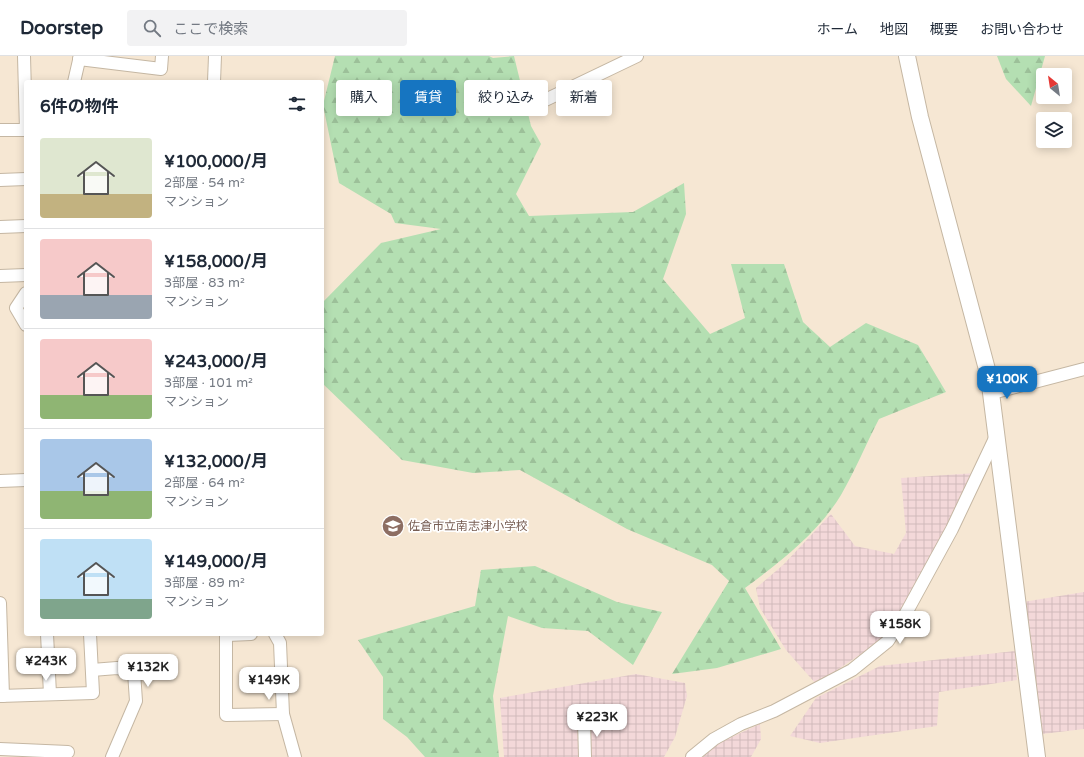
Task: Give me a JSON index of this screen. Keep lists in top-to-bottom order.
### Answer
{
  "places": {
    "school or university": ["佐倉市立南志津小学校"]
  },
  "north": "top left",
  "page": {
    "header": "Doorstep",
    "search": "ここで検索",
    "nav": [
      "ホーム",
      "地図",
      "概要",
      "お問い合わせ"
    ],
    "chip": [
      "購入",
      "賃貸",
      "絞り込み",
      "新着"
    ],
    "heading": "6件の物件",
    "list": [
      {
        "name": "¥100,000/月",
        "note": "2部屋 · 54 m² · マンション"
      },
      {
        "name": "¥158,000/月",
        "note": "3部屋 · 83 m² · マンション"
      },
      {
        "name": "¥243,000/月",
        "note": "3部屋 · 101 m² · マンション"
      },
      {
        "name": "¥132,000/月",
        "note": "2部屋 · 64 m² · マンション"
      },
      {
        "name": "¥149,000/月",
        "note": "3部屋 · 89 m² · マンション"
      }
    ],
    "price": [
      "¥100K",
      "¥158K",
      "¥243K",
      "¥132K",
      "¥149K",
      "¥223K"
    ]
  }
}
